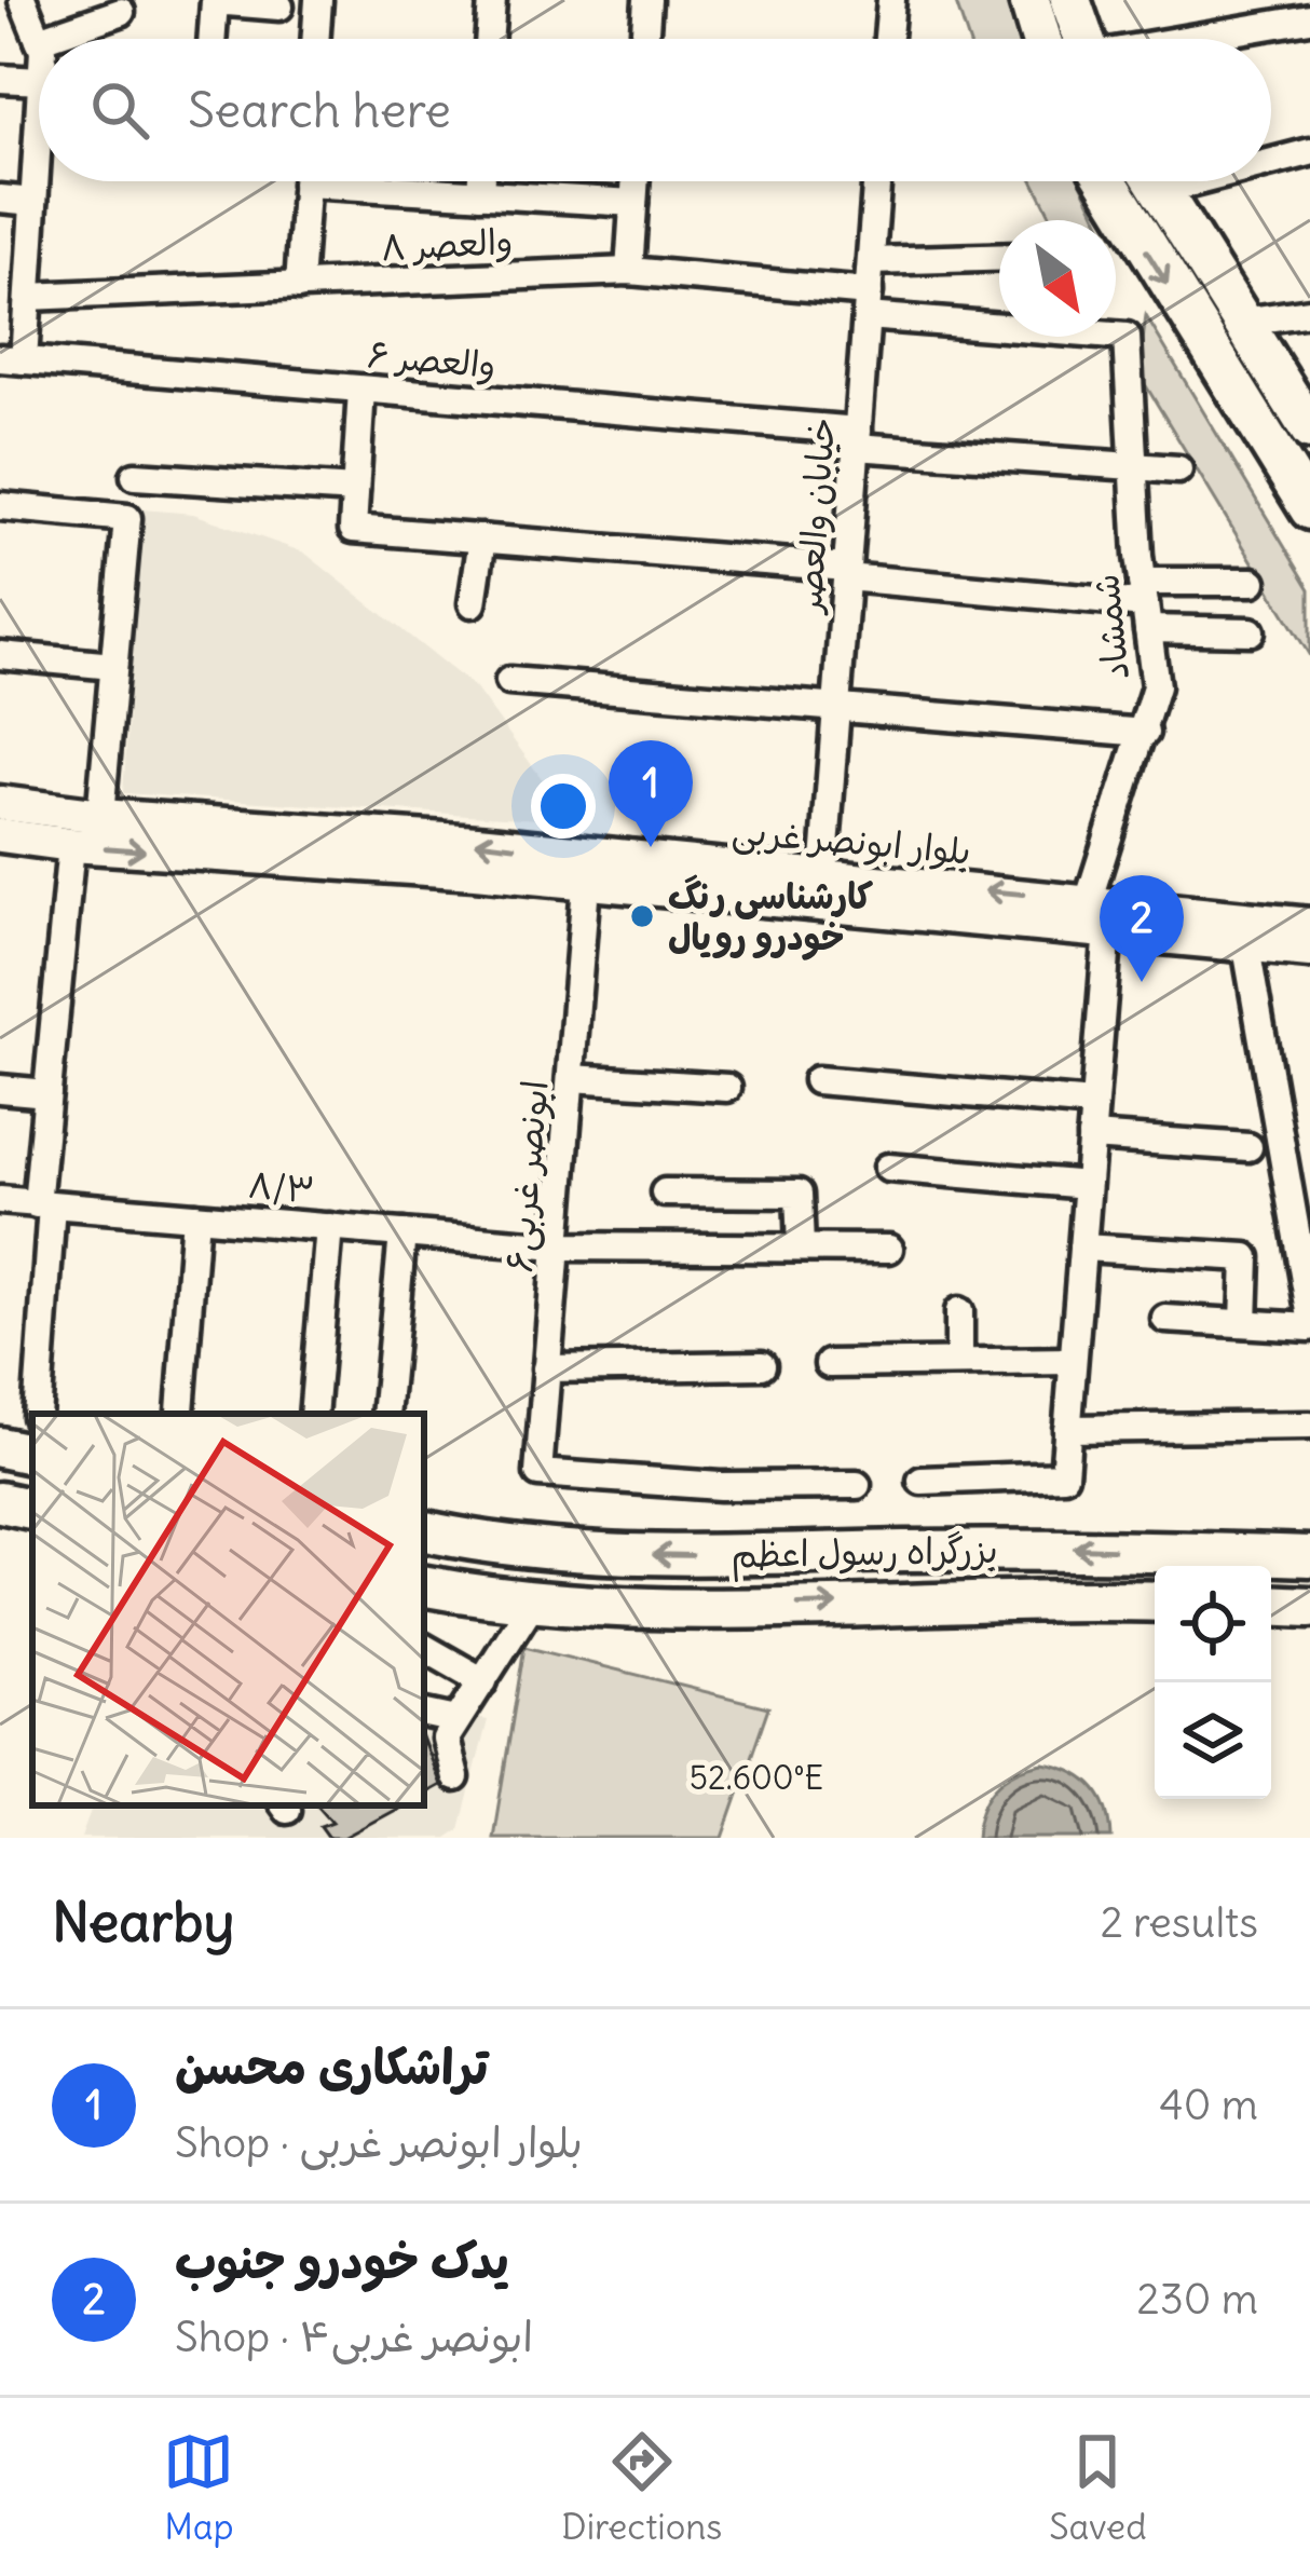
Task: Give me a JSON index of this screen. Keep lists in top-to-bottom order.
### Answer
{
  "streets": {
    "highway": ["بزرگراه رسول اعظم"],
    "main road": ["بلوار ابونصر غربی"],
    "street": [
      "والعصر ۸",
      "والعصر ۶",
      "خیابان والعصر",
      "شمشاد",
      "۶ابونصر غربی",
      "۸/۳"
    ]
  },
  "crossings": [
    ["والعصر ۸", "خیابان والعصر"],
    ["والعصر ۸", "شمشاد"],
    ["والعصر ۶", "خیابان والعصر"],
    ["والعصر ۶", "شمشاد"],
    ["خیابان والعصر", "بلوار ابونصر غربی"],
    ["شمشاد", "بلوار ابونصر غربی"],
    ["بلوار ابونصر غربی", "۶ابونصر غربی"],
    ["۶ابونصر غربی", "۸/۳"]
  ],
  "places": ["کارشناسی رنگ خودرو رویال"],
  "north": "bottom right",
  "page": {
    "search": "Search here",
    "pins": ["1", "2"],
    "heading": ["Nearby", "2 results"],
    "list": [
      {
        "mark": "1",
        "name": "تراشکاری محسن",
        "note": "Shop · بلوار ابونصر غربی",
        "value": "40 m"
      },
      {
        "mark": "2",
        "name": "یدک خودرو جنوب",
        "note": "Shop · ۴ابونصر غربی",
        "value": "230 m"
      }
    ],
    "nav": ["Map", "Directions", "Saved"]
  },
  "coordinates": ["52.600°E"]
}
